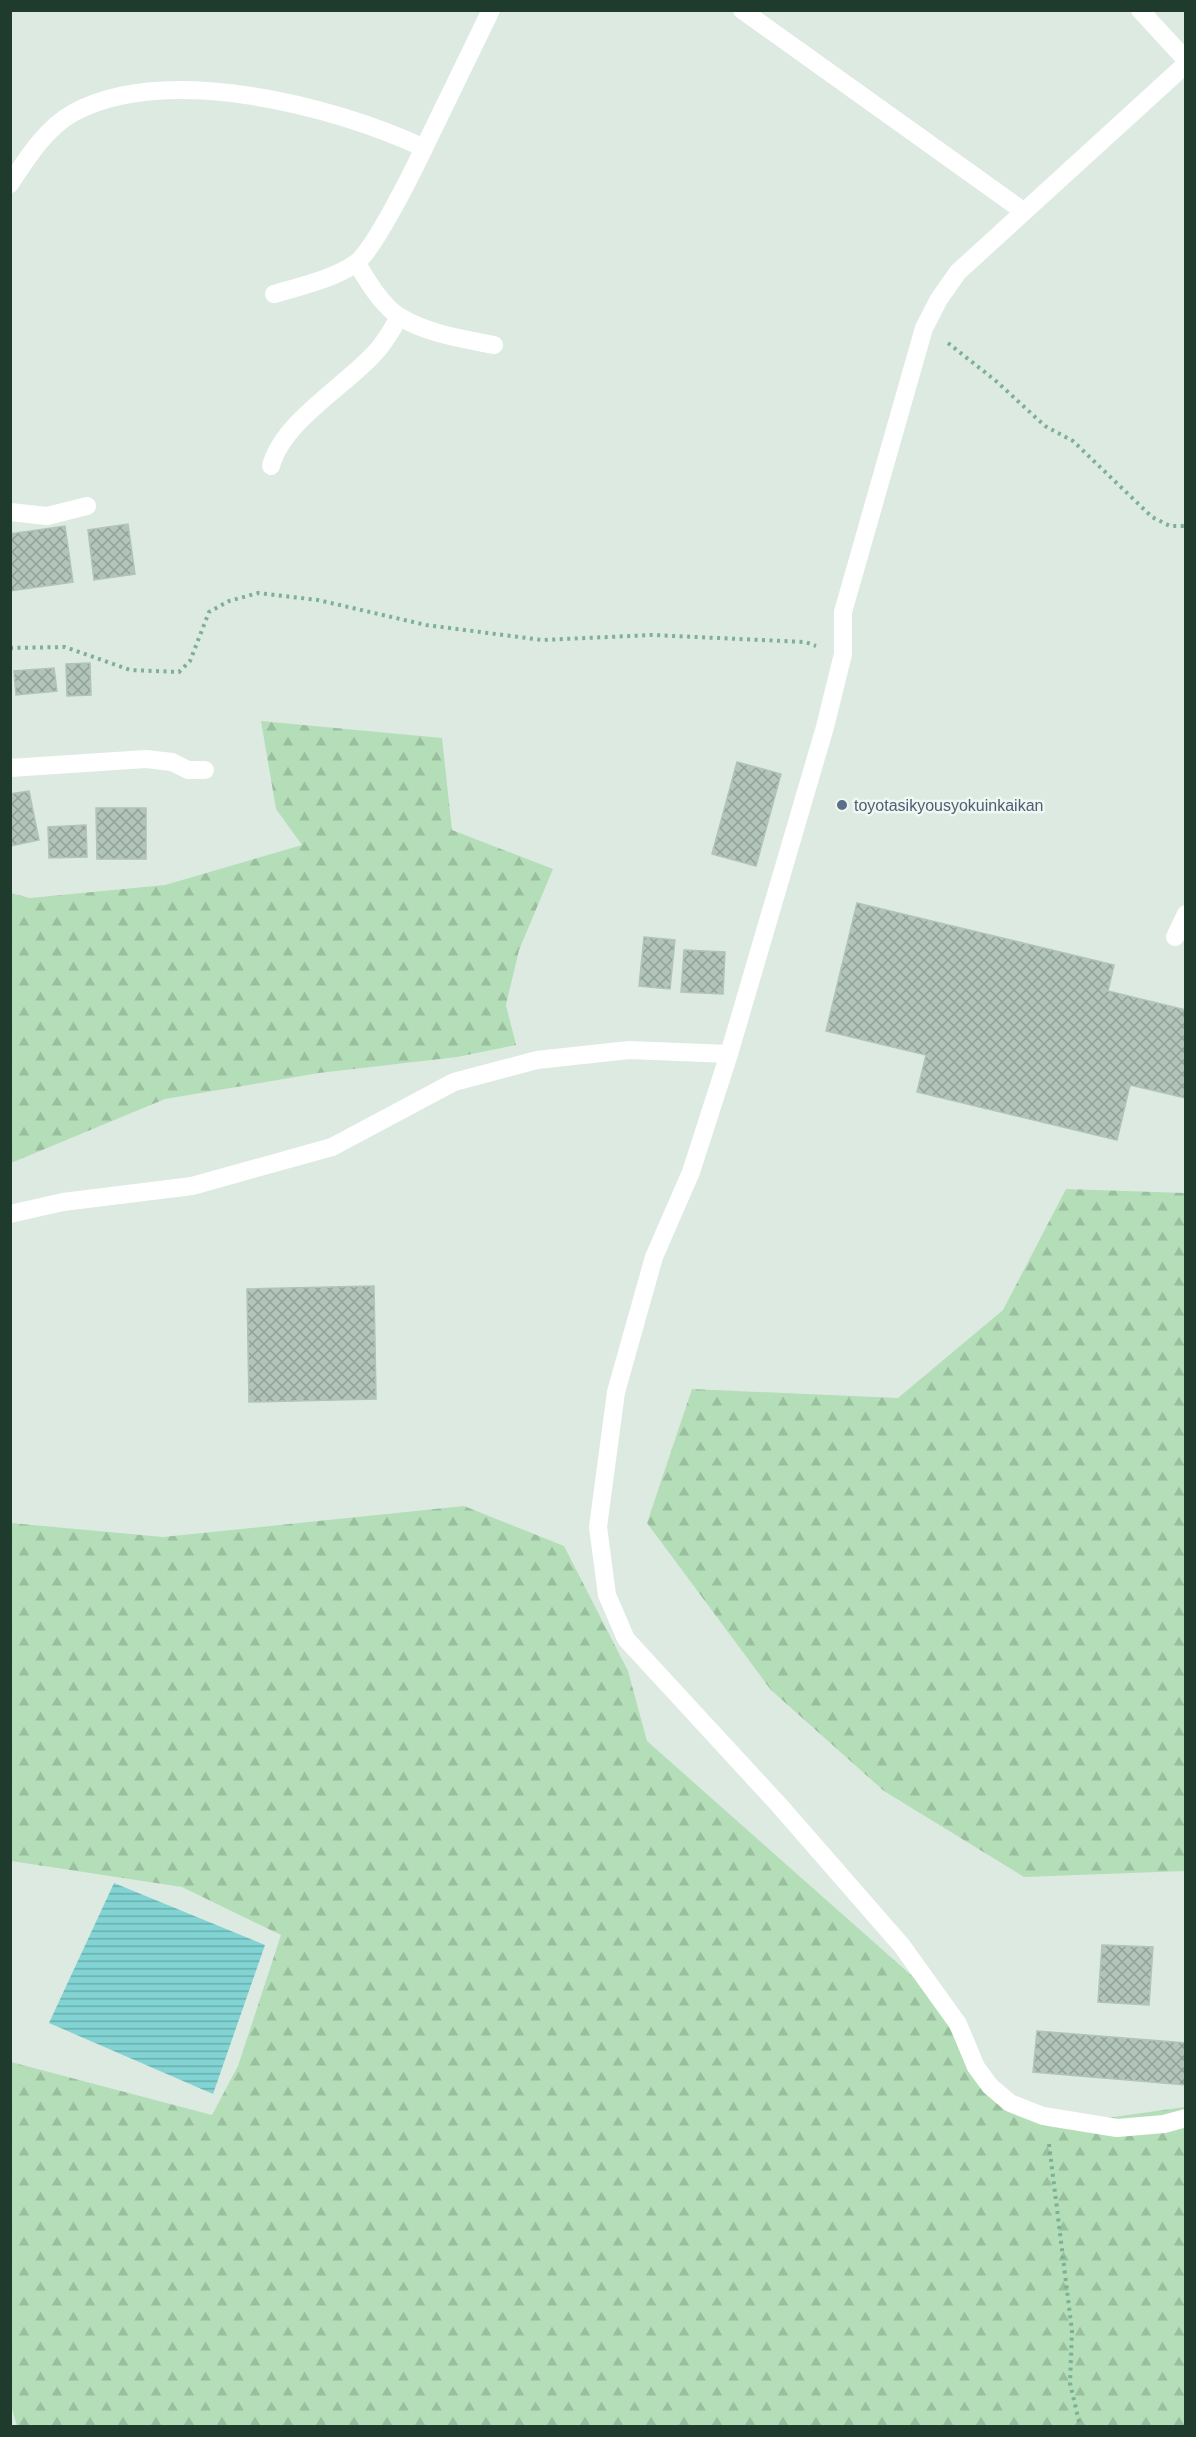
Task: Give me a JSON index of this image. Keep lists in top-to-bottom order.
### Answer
{
  "places": ["toyotasikyousyokuinkaikan"]
}
